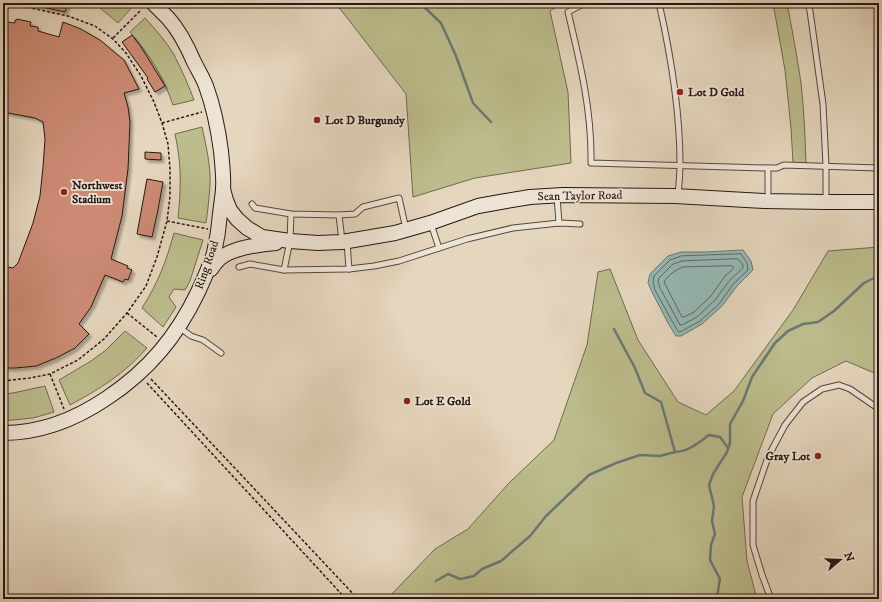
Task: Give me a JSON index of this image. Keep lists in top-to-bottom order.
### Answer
{
  "streets": {
    "main road": ["Sean Taylor Road", "Ring Road"]
  },
  "crossings": [
    ["Sean Taylor Road", "Ring Road"]
  ],
  "places": [
    "Lot D Gold",
    "Lot D Burgundy",
    "Northwest Stadium",
    "Lot E Gold",
    "Gray Lot"
  ],
  "north": "right"
}
